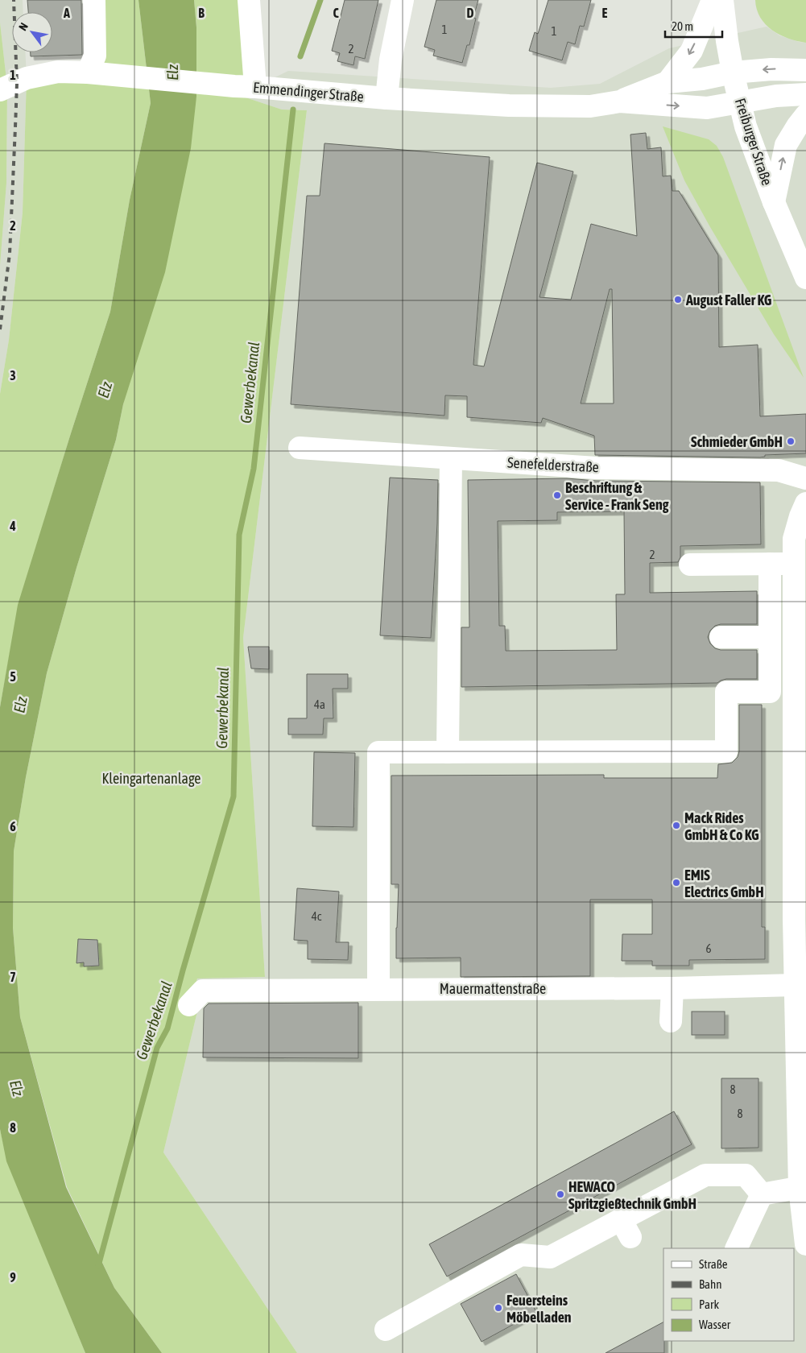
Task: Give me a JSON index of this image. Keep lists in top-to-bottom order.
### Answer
{
  "streets": {
    "street": [
      "Emmendinger Straße",
      "Freiburger Straße",
      "Senefelderstraße",
      "Mauermattenstraße"
    ]
  },
  "crossings": [
    ["Emmendinger Straße", "Freiburger Straße"]
  ],
  "water": ["Elz", "Gewerbekanal"],
  "parks": ["Kleingartenanlage"],
  "places": [
    "August Faller KG",
    "Schmieder GmbH",
    "Beschriftung & Service - Frank Seng",
    "Mack Rides GmbH & Co KG",
    "EMIS Electrics GmbH",
    "HEWACO Spritzgießtechnik GmbH",
    "Feuersteins Möbelladen"
  ],
  "house_numbers": [
    "1",
    "1",
    "2",
    "2",
    "4a",
    "4c",
    "6",
    "8",
    "8"
  ],
  "legend": [
    "Straße",
    "Bahn",
    "Park",
    "Wasser"
  ],
  "scale_bar": "20 m",
  "north": "top left",
  "grid": {
    "columns": [
      "A",
      "B",
      "C",
      "D",
      "E"
    ],
    "rows": [
      "1",
      "2",
      "3",
      "4",
      "5",
      "6",
      "7",
      "8",
      "9"
    ]
  }
}
